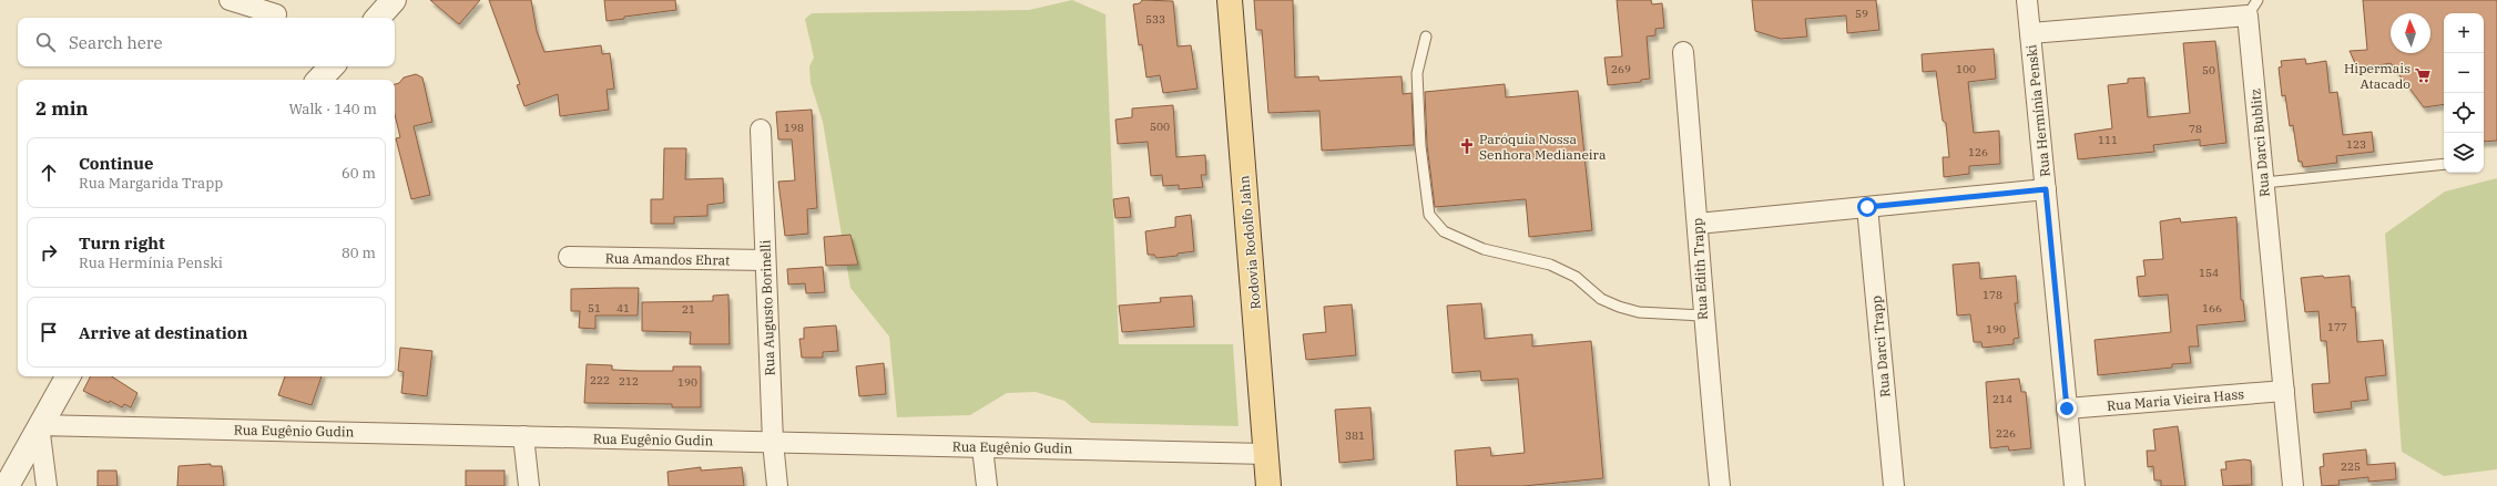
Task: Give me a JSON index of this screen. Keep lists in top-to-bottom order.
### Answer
{
  "streets": {
    "main road": ["Rodovia Rodolfo Jahn"],
    "street": [
      "Rua Hermínia Penski",
      "Rua Darci Bublitz",
      "Rua Amandos Ehrat",
      "Rua Edith Trapp",
      "Rua Augusto Borinelli",
      "Rua Darci Trapp",
      "Rua Maria Vieira Hass",
      "Rua Eugênio Gudin"
    ]
  },
  "crossings": [
    ["Rua Hermínia Penski", "Rua Darci Bublitz"],
    ["Rua Hermínia Penski", "Rua Maria Vieira Hass"],
    ["Rua Darci Bublitz", "Rua Maria Vieira Hass"],
    ["Rodovia Rodolfo Jahn", "Rua Eugênio Gudin"],
    ["Rua Amandos Ehrat", "Rua Augusto Borinelli"],
    ["Rua Augusto Borinelli", "Rua Eugênio Gudin"]
  ],
  "places": {
    "supermarket": ["Hipermais Atacado"],
    "church": ["Paróquia Nossa Senhora Medianeira"]
  },
  "house_numbers": [
    "59",
    "533",
    "269",
    "100",
    "50",
    "500",
    "198",
    "78",
    "111",
    "123",
    "126",
    "154",
    "178",
    "51",
    "41",
    "166",
    "21",
    "177",
    "190",
    "222",
    "212",
    "190",
    "214",
    "226",
    "381",
    "225"
  ],
  "north": "top",
  "page": {
    "map_buttons": ["+", "−"],
    "search": "Search here",
    "heading": ["2 min", "Walk · 140 m"],
    "list": [
      ["Continue", "Rua Margarida Trapp", "60 m"],
      ["Turn right", "Rua Hermínia Penski", "80 m"],
      "Arrive at destination"
    ]
  }
}
